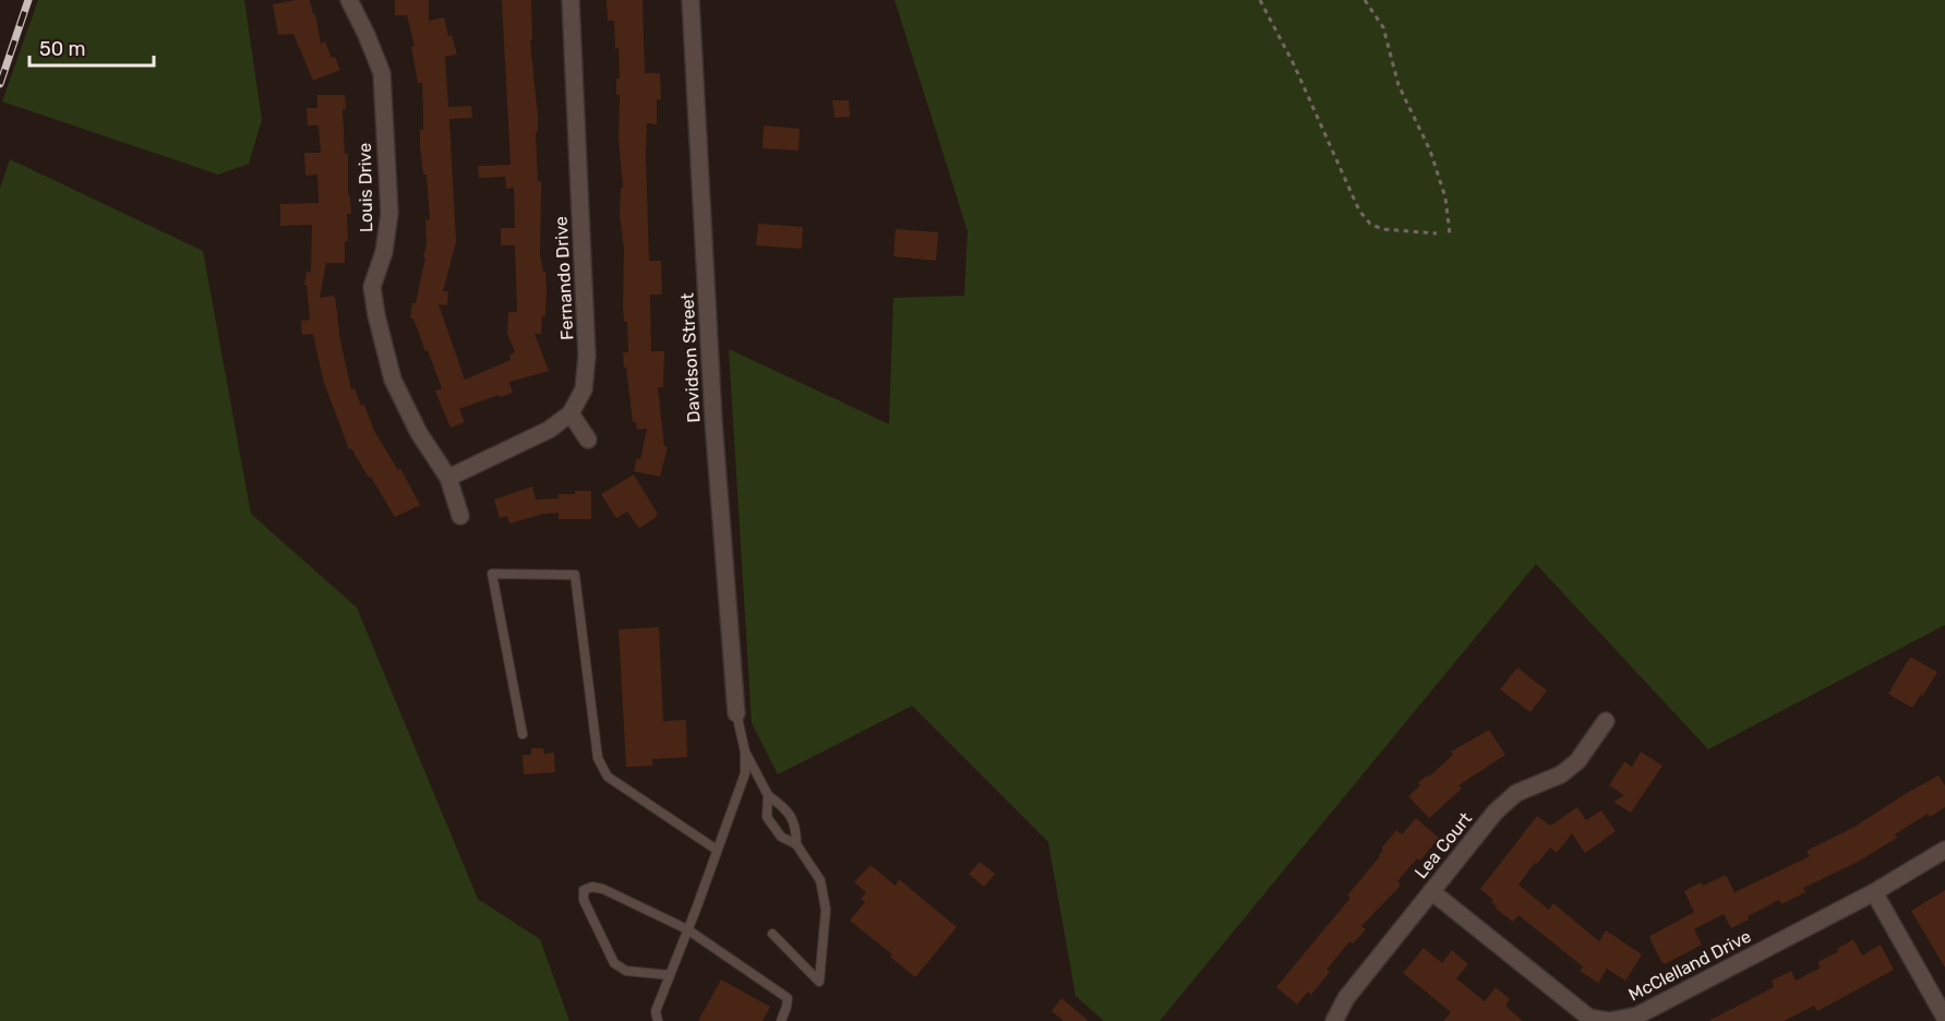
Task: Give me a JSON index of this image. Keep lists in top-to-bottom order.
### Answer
{
  "streets": {
    "street": [
      "Louis Drive",
      "Fernando Drive",
      "Davidson Street",
      "Lea Court",
      "McClelland Drive"
    ]
  },
  "crossings": [
    ["Lea Court", "McClelland Drive"]
  ],
  "scale_bar": "50 m"
}
